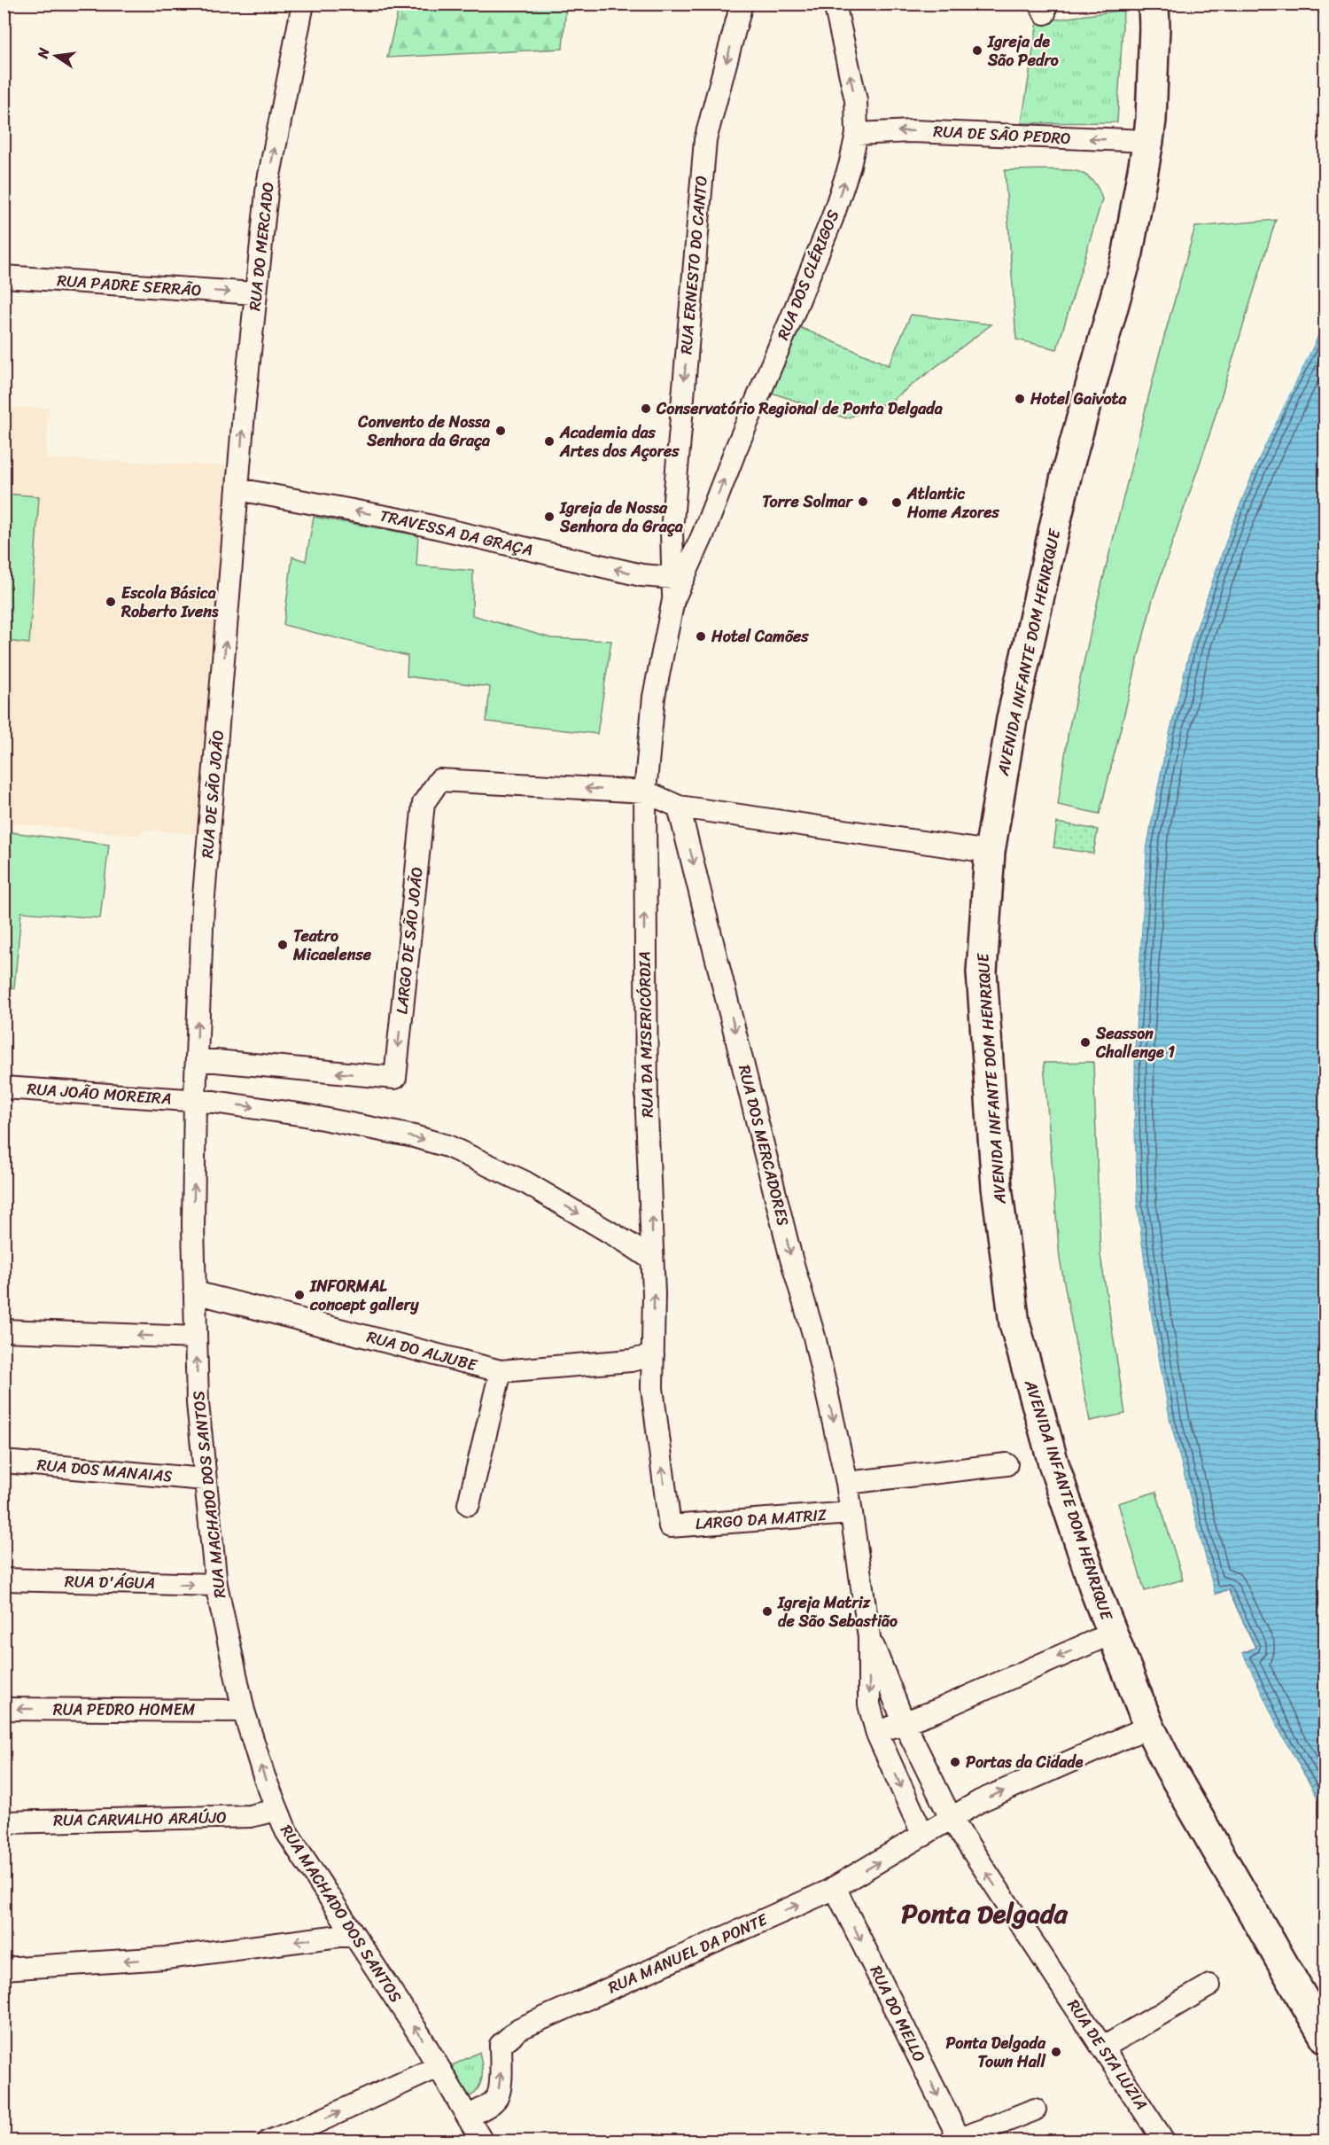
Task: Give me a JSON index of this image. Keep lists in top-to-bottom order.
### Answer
{
  "streets": {
    "main road": ["AVENIDA INFANTE DOM HENRIQUE"],
    "street": [
      "RUA DE SÃO PEDRO",
      "RUA DO MERCADO",
      "RUA ERNESTO DO CANTO",
      "RUA DOS CLÉRIGOS",
      "RUA PADRE SERRÃO",
      "TRAVESSA DA GRAÇA",
      "RUA DE SÃO JOÃO",
      "LARGO DE SÃO JOÃO",
      "RUA DA MISERICÓRDIA",
      "RUA JOÃO MOREIRA",
      "RUA DOS MERCADORES",
      "RUA DO ALJUBE",
      "RUA DOS MANAIAS",
      "RUA MACHADO DOS SANTOS",
      "LARGO DA MATRIZ",
      "RUA D'ÁGUA",
      "RUA PEDRO HOMEM",
      "RUA CARVALHO ARAÚJO",
      "RUA MANUEL DA PONTE",
      "RUA DO MELLO",
      "RUA DE STA LUZIA"
    ]
  },
  "crossings": [
    ["RUA DE SÃO PEDRO", "RUA DOS CLÉRIGOS"],
    ["RUA DE SÃO PEDRO", "AVENIDA INFANTE DOM HENRIQUE"],
    ["RUA DO MERCADO", "RUA PADRE SERRÃO"],
    ["RUA DO MERCADO", "TRAVESSA DA GRAÇA"],
    ["RUA DO MERCADO", "RUA DE SÃO JOÃO"],
    ["RUA ERNESTO DO CANTO", "RUA DOS CLÉRIGOS"],
    ["RUA ERNESTO DO CANTO", "TRAVESSA DA GRAÇA"],
    ["RUA ERNESTO DO CANTO", "RUA DA MISERICÓRDIA"],
    ["RUA DOS CLÉRIGOS", "RUA DA MISERICÓRDIA"],
    ["TRAVESSA DA GRAÇA", "RUA DE SÃO JOÃO"],
    ["AVENIDA INFANTE DOM HENRIQUE", "RUA MANUEL DA PONTE"],
    ["RUA DE SÃO JOÃO", "LARGO DE SÃO JOÃO"],
    ["RUA DE SÃO JOÃO", "RUA JOÃO MOREIRA"],
    ["RUA DE SÃO JOÃO", "RUA MACHADO DOS SANTOS"],
    ["LARGO DE SÃO JOÃO", "RUA DA MISERICÓRDIA"],
    ["RUA DA MISERICÓRDIA", "RUA JOÃO MOREIRA"],
    ["RUA DA MISERICÓRDIA", "RUA DO ALJUBE"],
    ["RUA DA MISERICÓRDIA", "LARGO DA MATRIZ"],
    ["RUA JOÃO MOREIRA", "RUA MACHADO DOS SANTOS"],
    ["RUA DO ALJUBE", "RUA MACHADO DOS SANTOS"],
    ["RUA DOS MANAIAS", "RUA MACHADO DOS SANTOS"],
    ["RUA MACHADO DOS SANTOS", "RUA D'ÁGUA"],
    ["RUA MACHADO DOS SANTOS", "RUA PEDRO HOMEM"],
    ["RUA MACHADO DOS SANTOS", "RUA CARVALHO ARAÚJO"],
    ["RUA MACHADO DOS SANTOS", "RUA MANUEL DA PONTE"],
    ["RUA MANUEL DA PONTE", "RUA DO MELLO"],
    ["RUA MANUEL DA PONTE", "RUA DE STA LUZIA"]
  ],
  "one_way": [
    "RUA DE SÃO PEDRO",
    "RUA DO MERCADO",
    "RUA ERNESTO DO CANTO",
    "RUA DOS CLÉRIGOS",
    "RUA PADRE SERRÃO",
    "TRAVESSA DA GRAÇA",
    "RUA DE SÃO JOÃO",
    "RUA DA MISERICÓRDIA",
    "RUA JOÃO MOREIRA",
    "RUA DOS MERCADORES",
    "RUA MACHADO DOS SANTOS",
    "RUA D'ÁGUA",
    "RUA PEDRO HOMEM",
    "RUA DO MELLO",
    "RUA DE STA LUZIA"
  ],
  "districts": ["Ponta Delgada"],
  "places": [
    "Igreja de São Pedro",
    "Hotel Gaivota",
    "Conservatório Regional de Ponta Delgada",
    "Convento de Nossa Senhora da Graça",
    "Academia das Artes dos Açores",
    "Torre Solmar",
    "Atlantic Home Azores",
    "Igreja de Nossa Senhora da Graça",
    "Escola Básica Roberto Ivens",
    "Hotel Camões",
    "Teatro Micaelense",
    "Seasson Challenge 1",
    "INFORMAL concept gallery",
    "Igreja Matriz de São Sebastião",
    "Portas da Cidade",
    "Ponta Delgada Town Hall"
  ],
  "north": "left"
}
